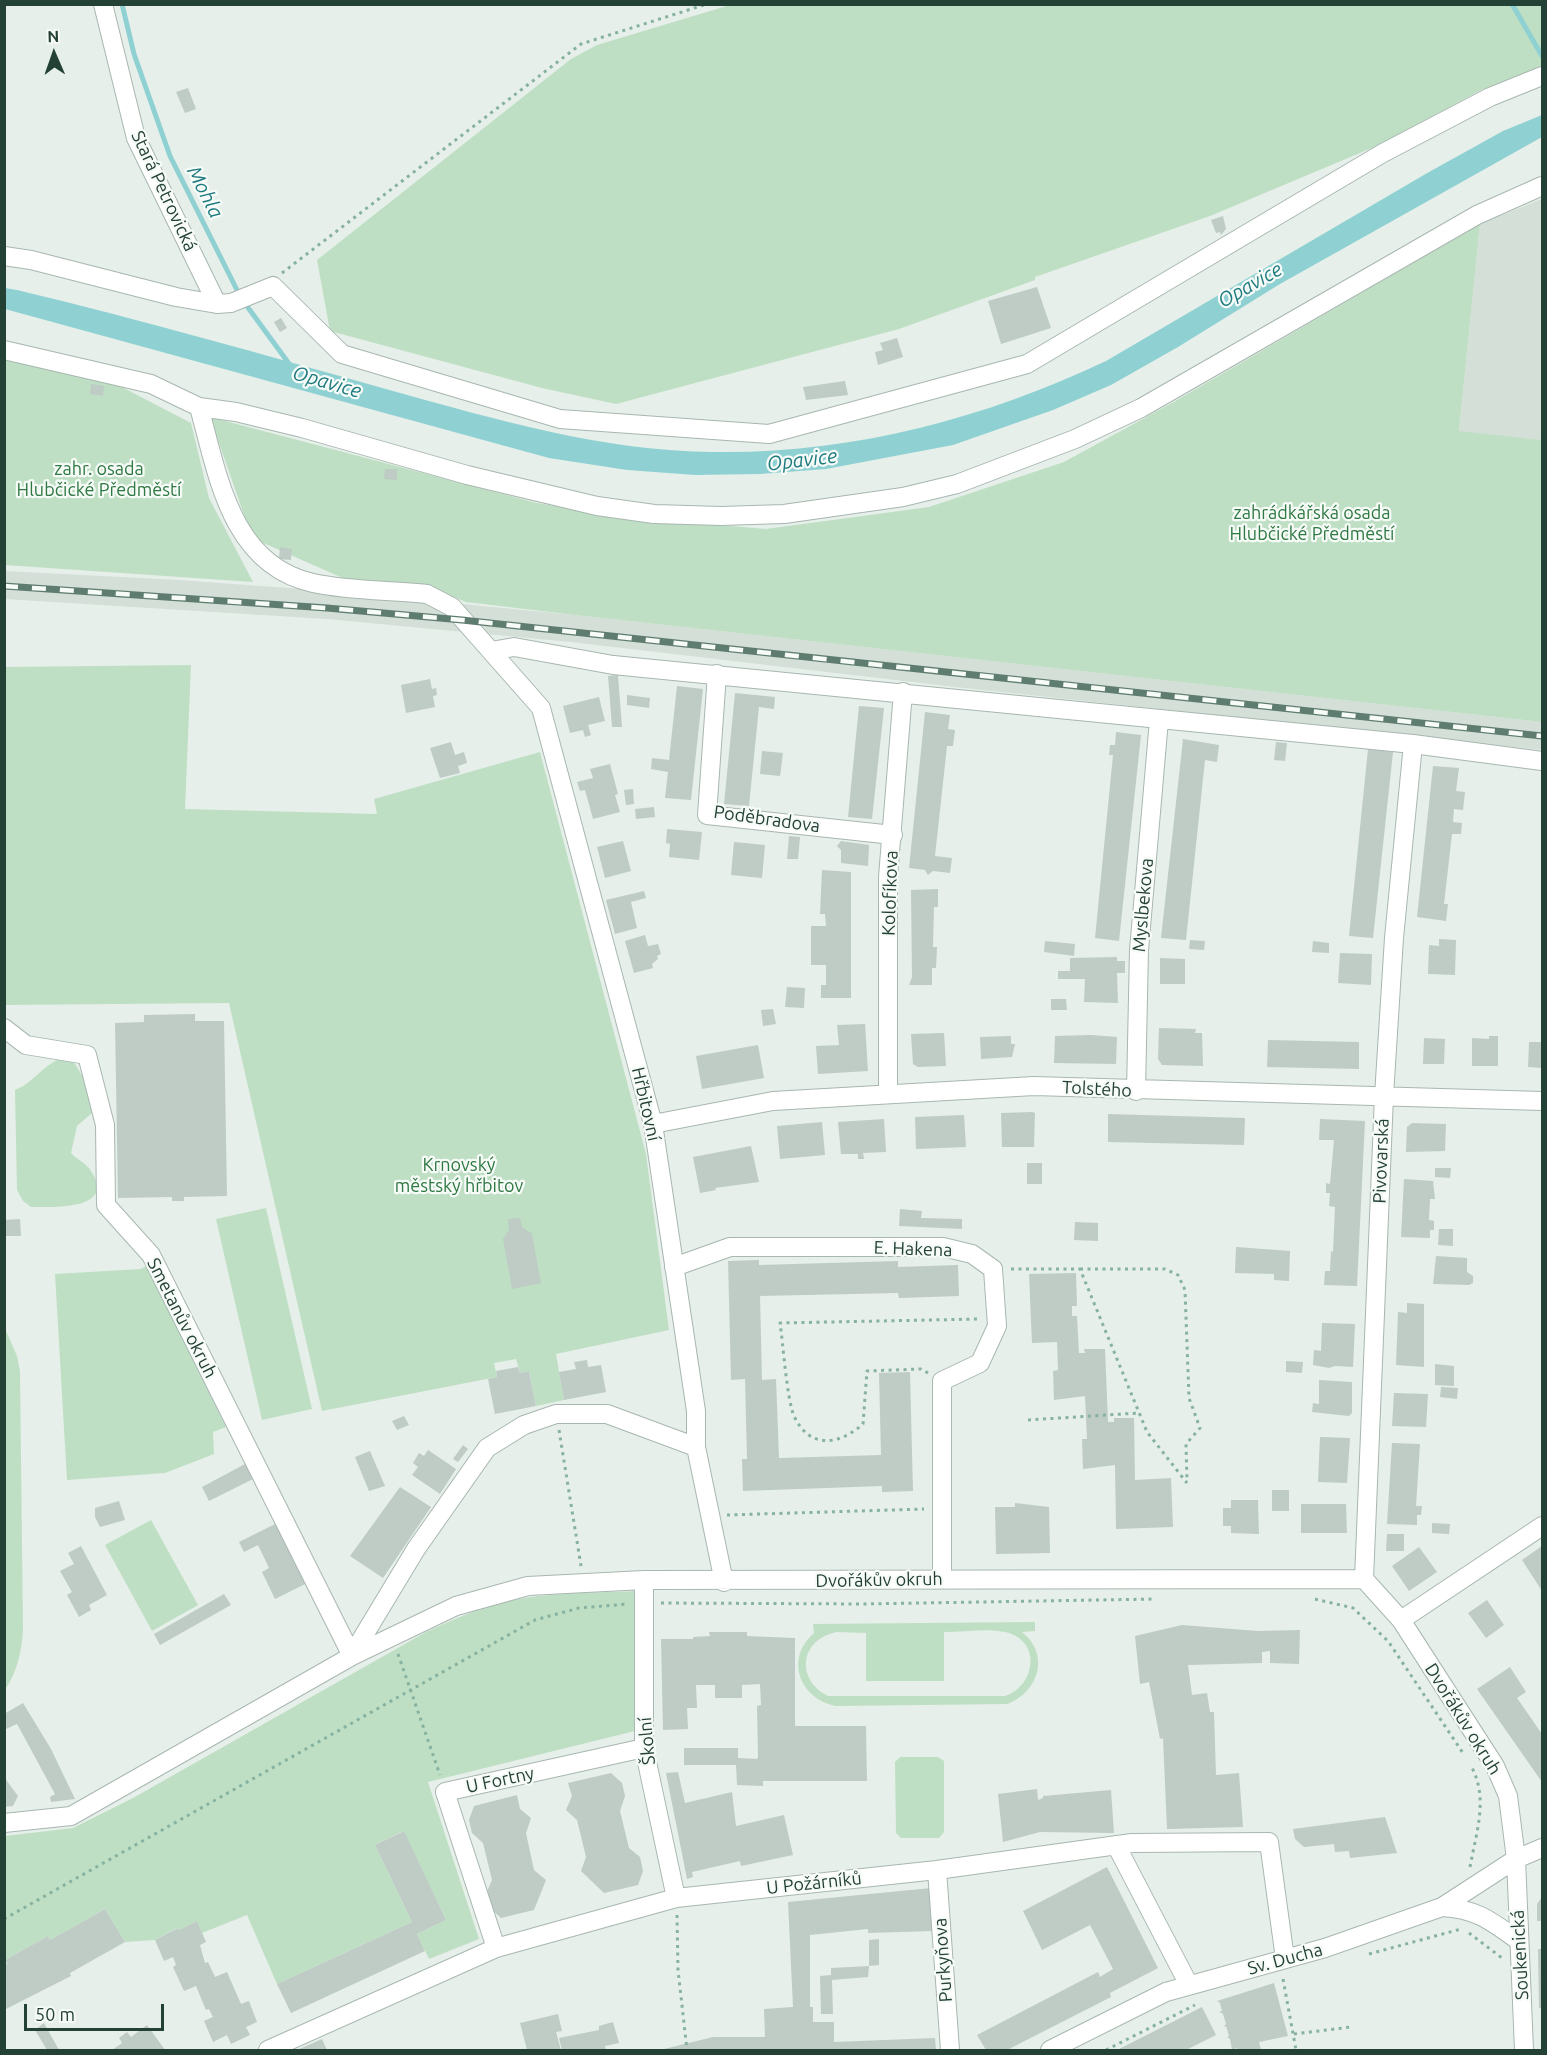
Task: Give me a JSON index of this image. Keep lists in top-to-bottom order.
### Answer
{
  "streets": {
    "street": [
      "Stará Petrovická",
      "Poděbradova",
      "Kolofíkova",
      "Myslbekova",
      "Tolstého",
      "Hřbitovní",
      "Pivovarská",
      "E. Hakena",
      "Smetanův okruh",
      "Dvořákův okruh",
      "Školní",
      "U Fortny",
      "U Požárníků",
      "Soukenická",
      "Sv. Ducha",
      "Purkyňova"
    ]
  },
  "crossings": [
    ["Poděbradova", "Kolofíkova"],
    ["Kolofíkova", "Tolstého"],
    ["Myslbekova", "Tolstého"],
    ["Tolstého", "Hřbitovní"],
    ["Tolstého", "Pivovarská"],
    ["Hřbitovní", "E. Hakena"],
    ["Hřbitovní", "Dvořákův okruh"],
    ["Pivovarská", "Dvořákův okruh"],
    ["Smetanův okruh", "Dvořákův okruh"],
    ["Dvořákův okruh", "Školní"],
    ["Dvořákův okruh", "Soukenická"],
    ["Dvořákův okruh", "Sv. Ducha"],
    ["Školní", "U Fortny"],
    ["Školní", "U Požárníků"],
    ["U Fortny", "U Požárníků"],
    ["U Požárníků", "Sv. Ducha"],
    ["U Požárníků", "Purkyňova"],
    ["Soukenická", "Sv. Ducha"]
  ],
  "water": ["Mohla", "Opavice"],
  "parks": ["zahr. osada Hlubčické Předměstí", "zahrádkářská osada Hlubčické Předměstí", "Krnovský městský hřbitov"],
  "scale_bar": "50 m",
  "north": "top"
}
